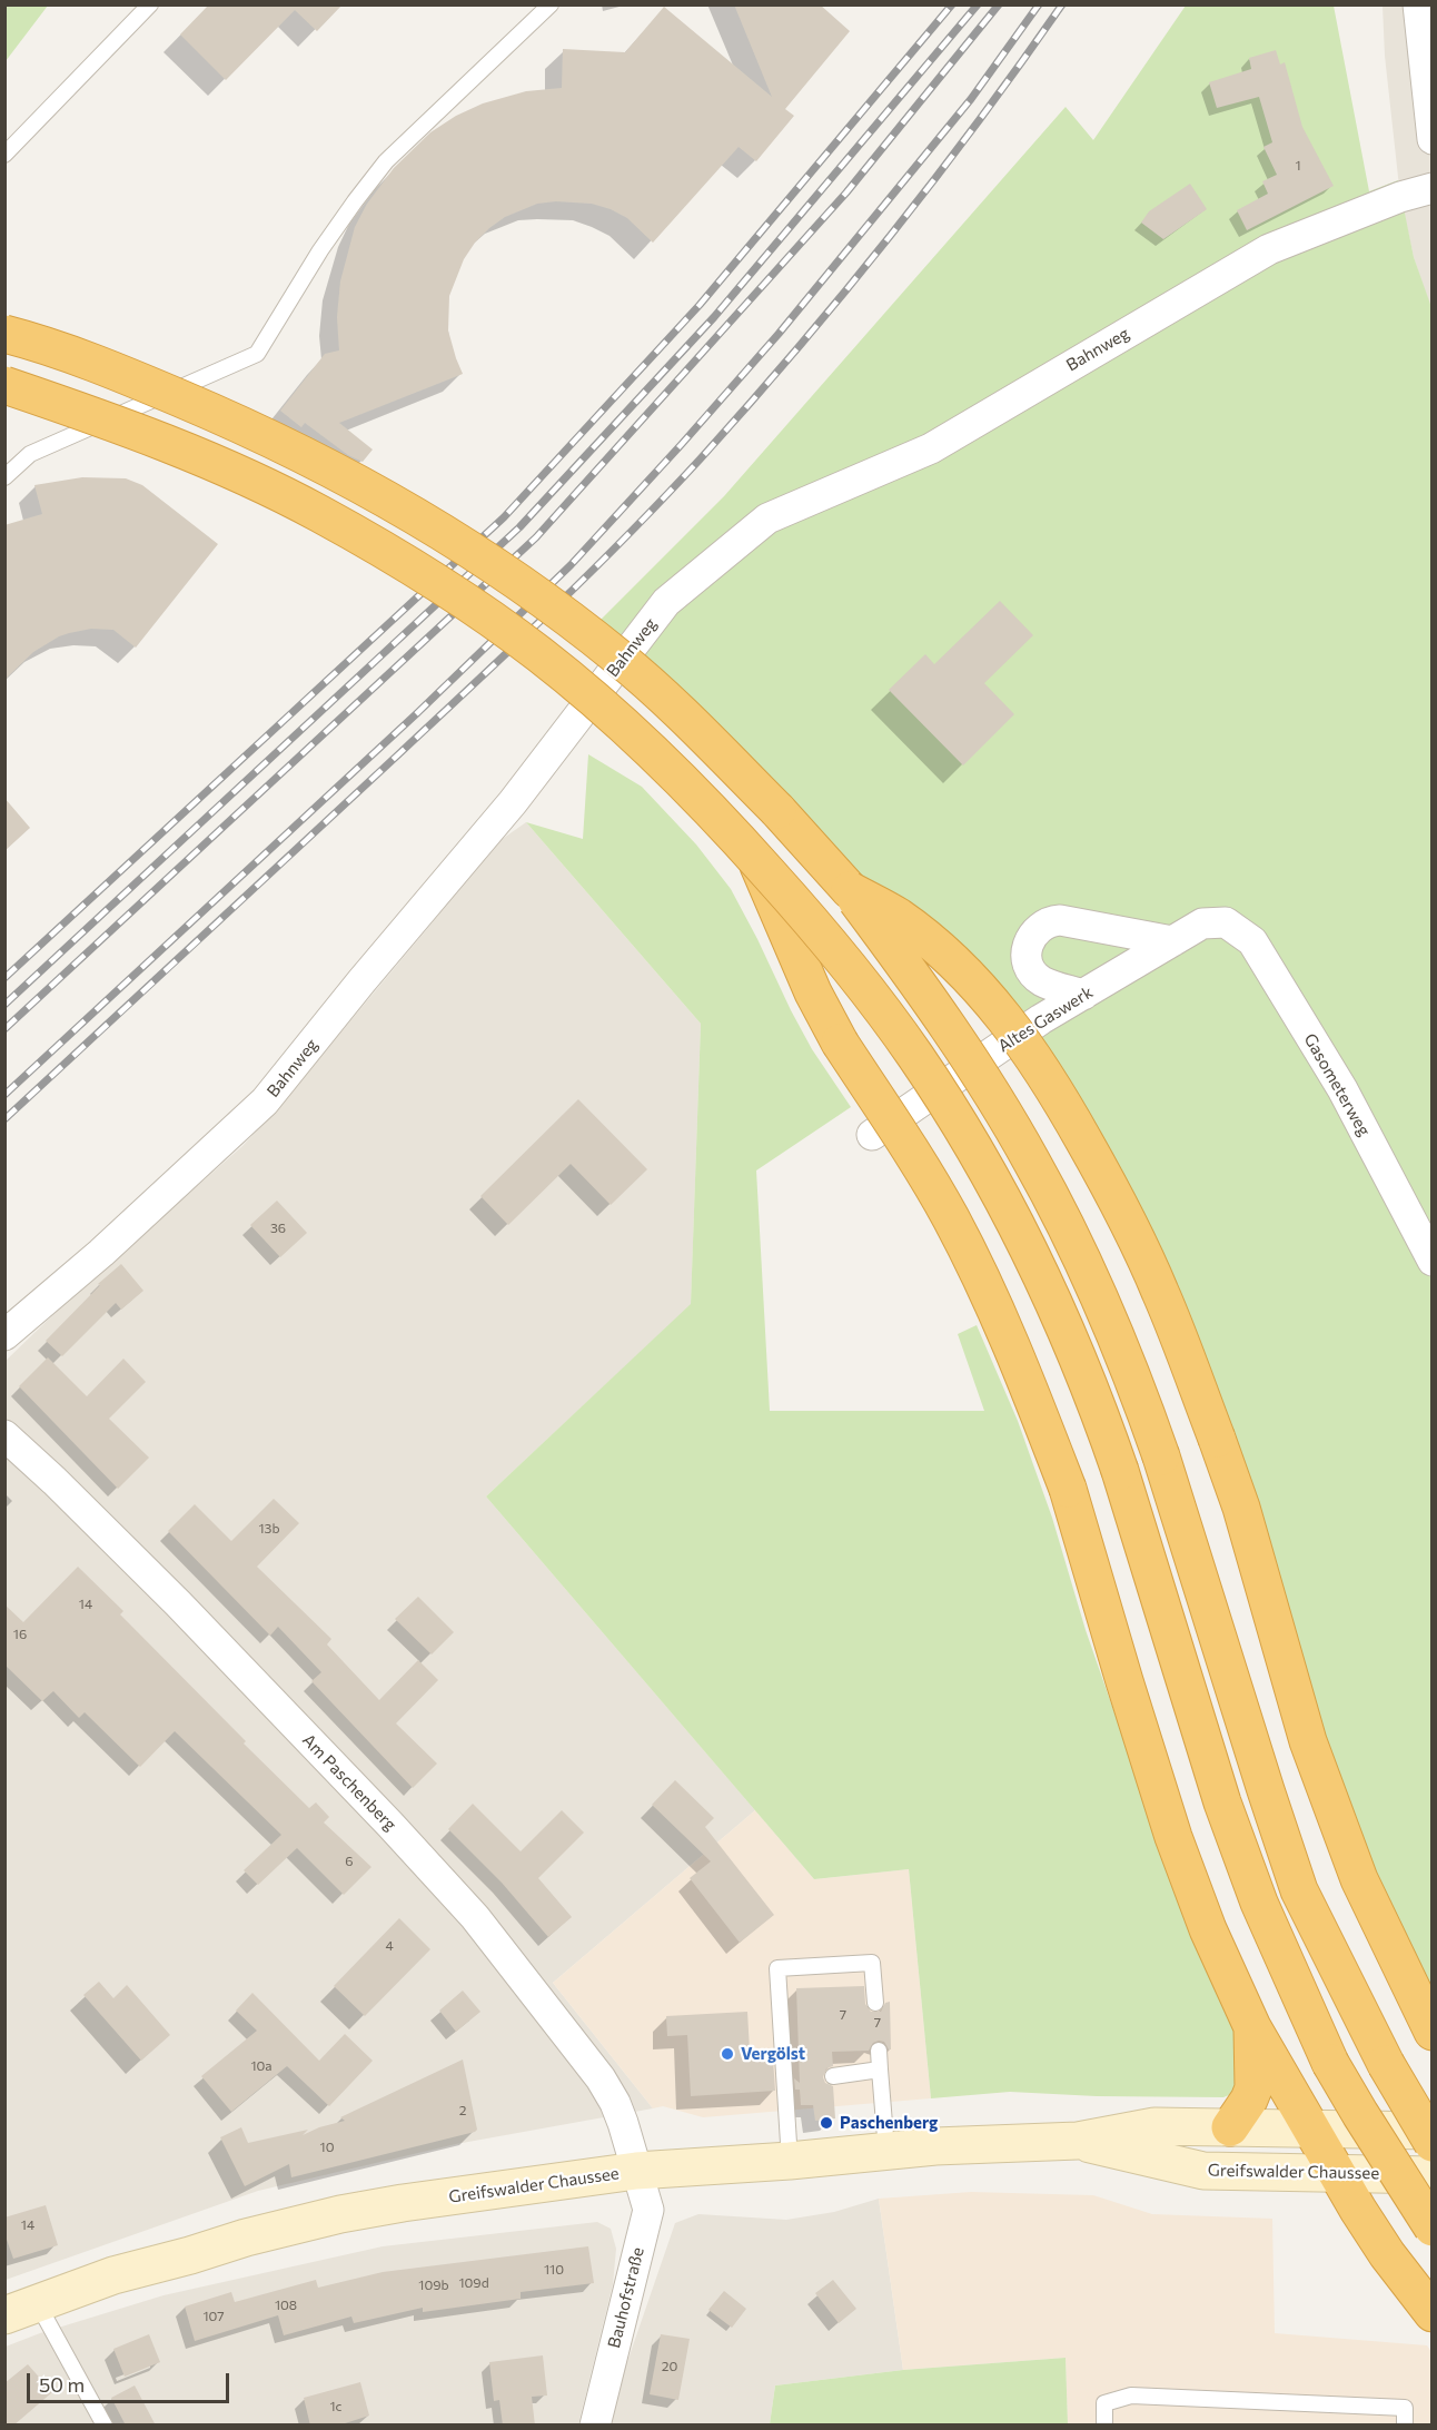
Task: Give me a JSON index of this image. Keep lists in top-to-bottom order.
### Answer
{
  "streets": {
    "main road": ["Greifswalder Chaussee"],
    "street": [
      "Bahnweg",
      "Altes Gaswerk",
      "Gasometerweg",
      "Am Paschenberg",
      "Bauhofstraße"
    ]
  },
  "crossings": [
    ["Altes Gaswerk", "Gasometerweg"],
    ["Am Paschenberg", "Greifswalder Chaussee"],
    ["Am Paschenberg", "Bauhofstraße"],
    ["Greifswalder Chaussee", "Bauhofstraße"]
  ],
  "places": ["Vergölst", "Paschenberg"],
  "house_numbers": [
    "1",
    "36",
    "13b",
    "14",
    "16",
    "6",
    "4",
    "7",
    "7",
    "10a",
    "2",
    "10",
    "14",
    "110",
    "109d",
    "109b",
    "108",
    "107",
    "20",
    "1c"
  ],
  "scale_bar": "50 m"
}
